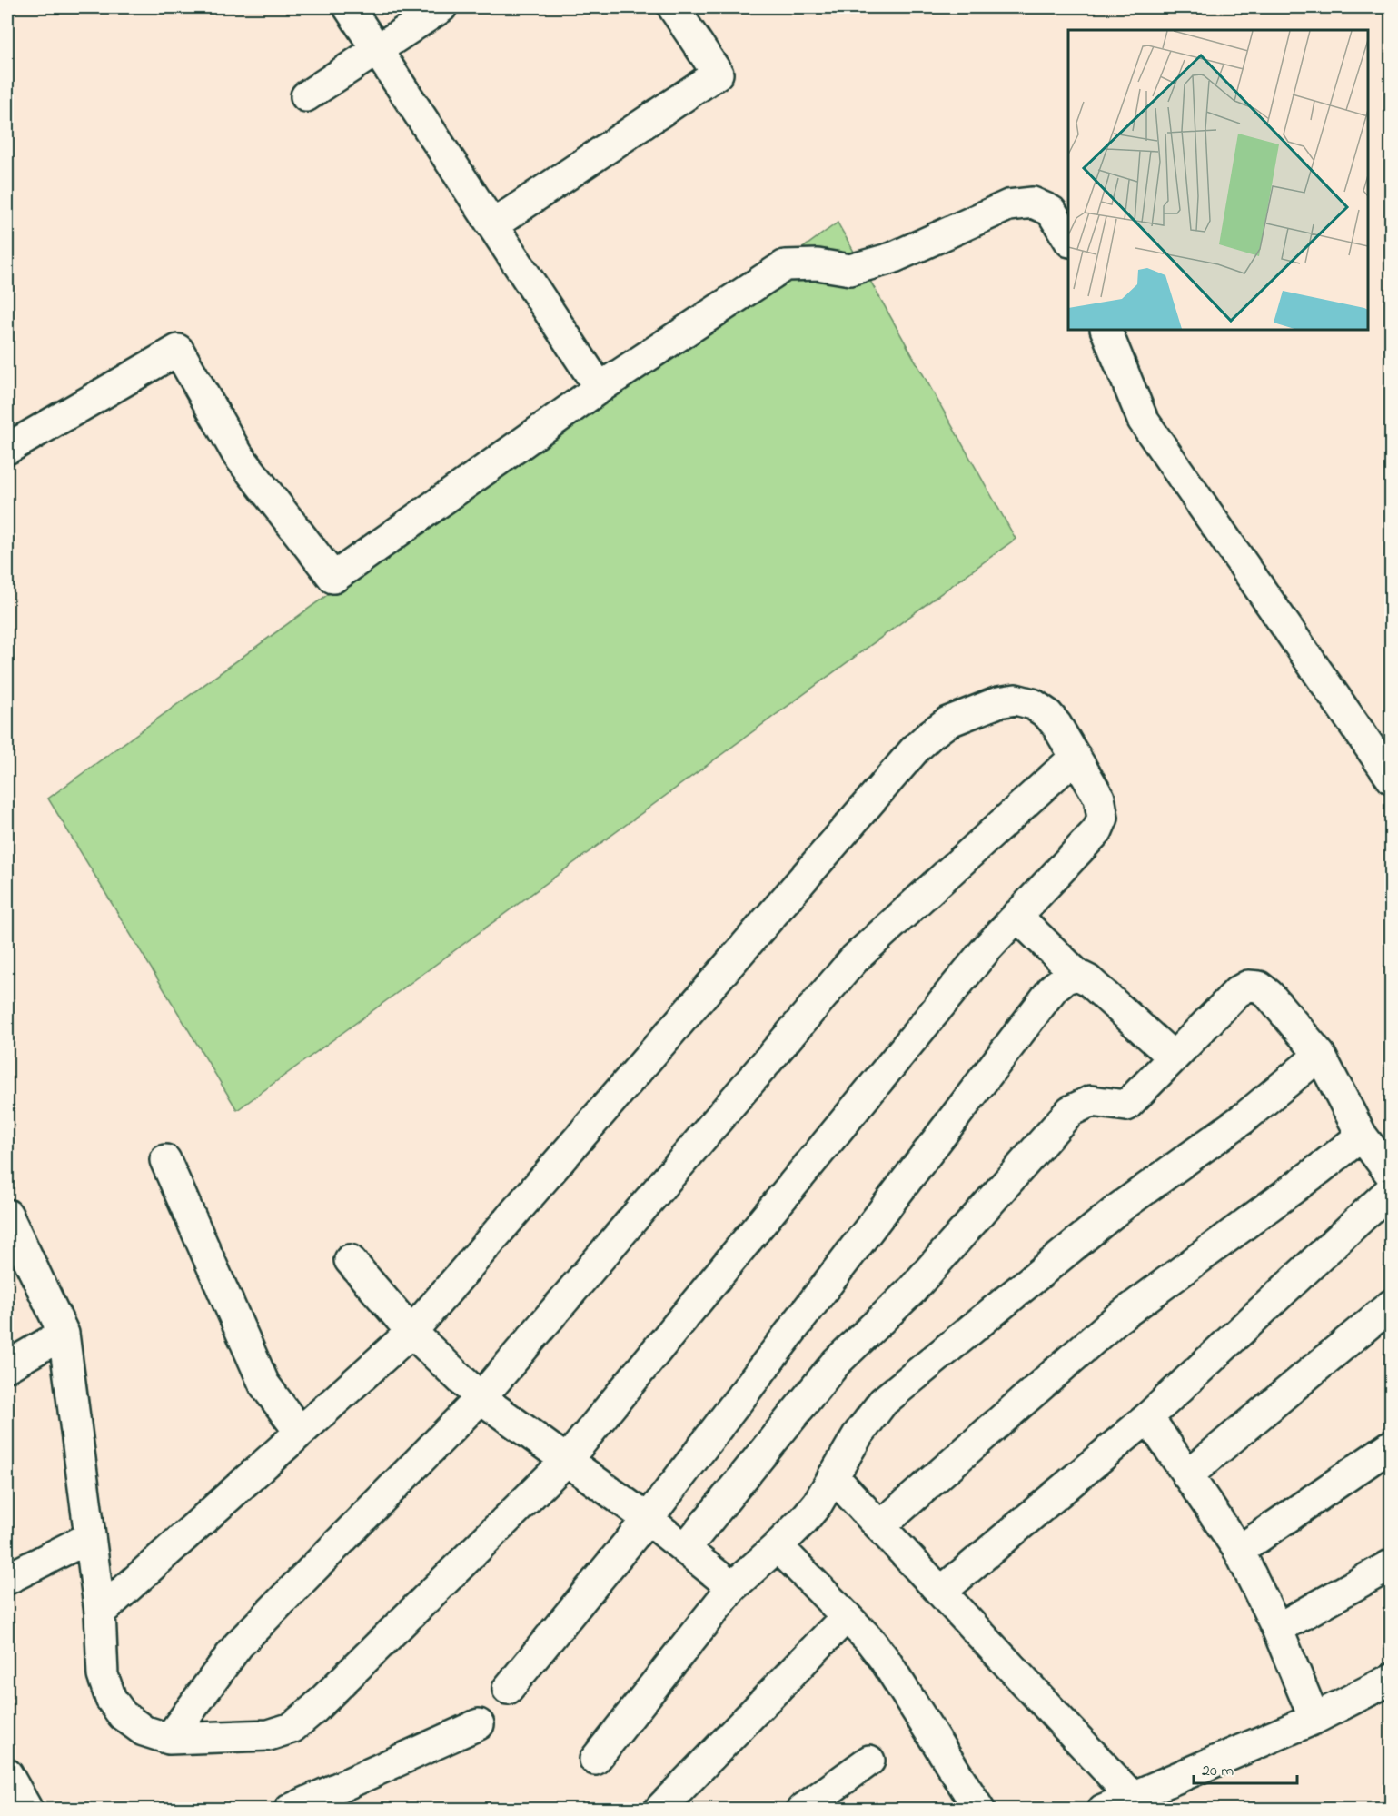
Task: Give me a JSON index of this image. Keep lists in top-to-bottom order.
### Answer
{
  "scale_bar": "20 m"
}
